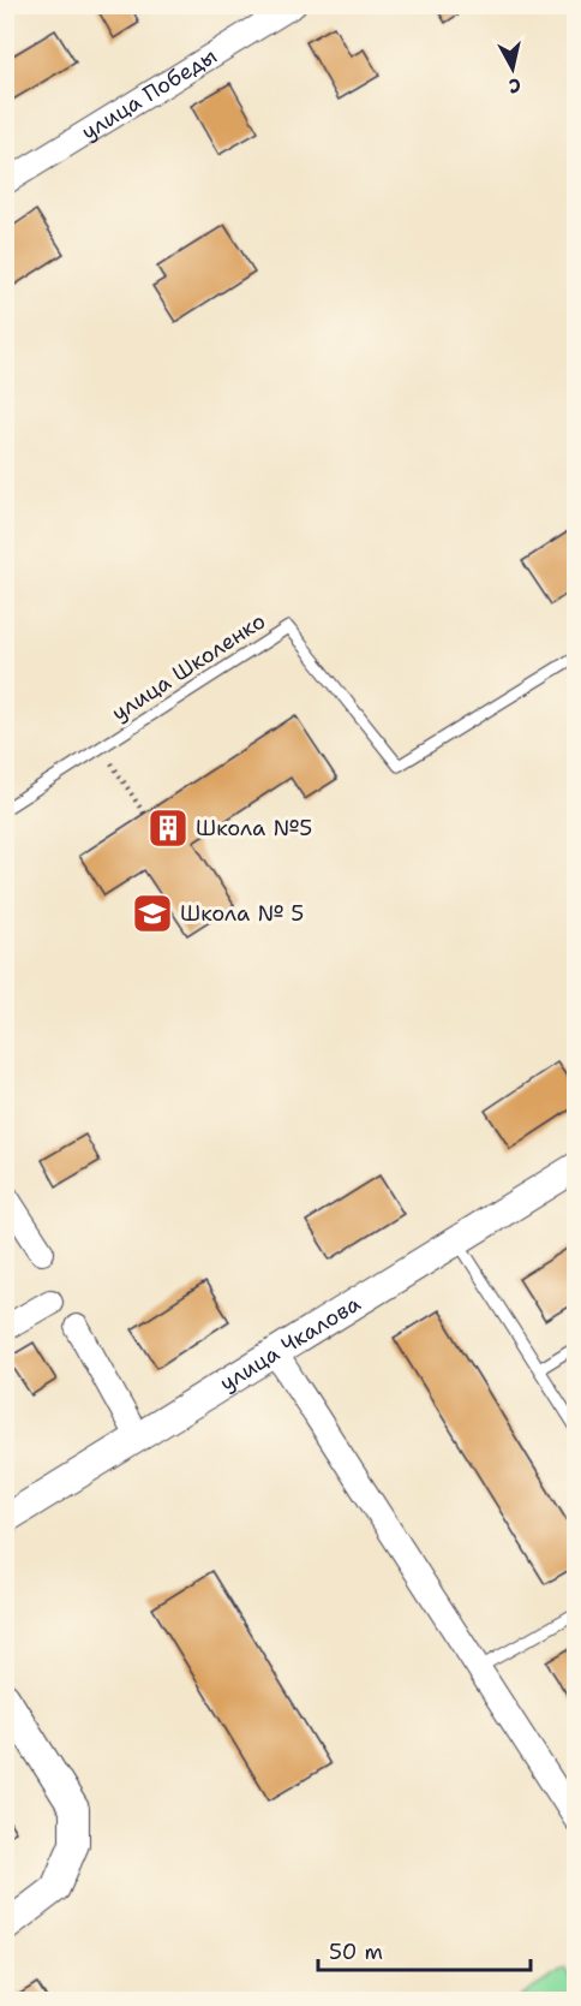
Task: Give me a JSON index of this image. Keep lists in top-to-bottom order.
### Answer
{
  "streets": {
    "street": ["улица Победы", "улица Чкалова"],
    "lane": ["улица Школенко"]
  },
  "places": {
    "building": ["Школа №5"],
    "school or university": ["Школа № 5"]
  },
  "scale_bar": "50 m",
  "north": "bottom"
}
